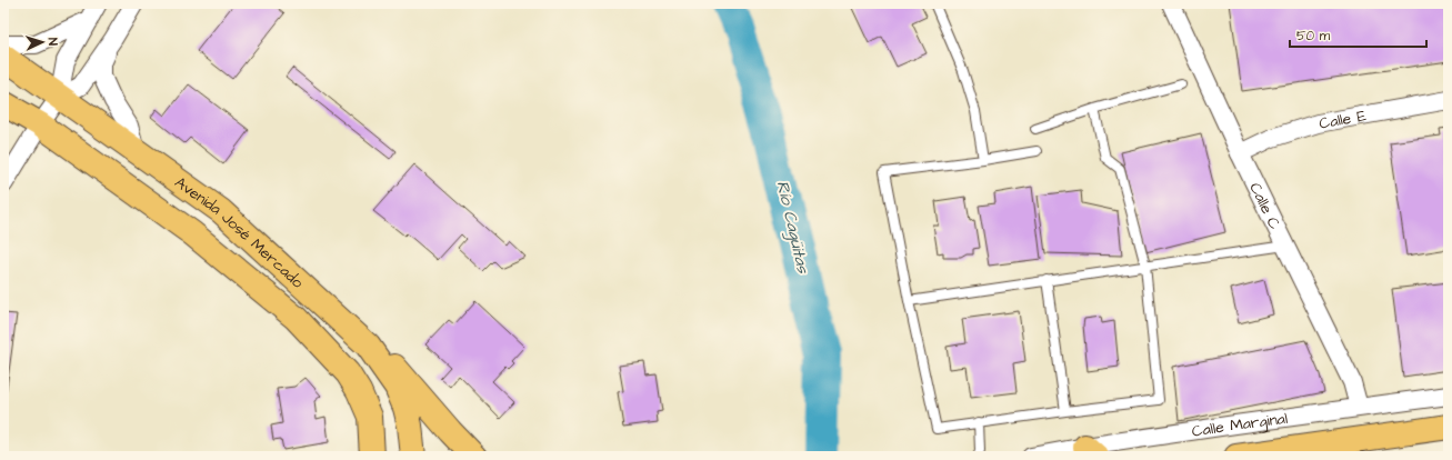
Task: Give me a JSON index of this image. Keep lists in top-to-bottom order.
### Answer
{
  "streets": {
    "main road": ["Avenida José Mercado"],
    "street": ["Calle E", "Calle C", "Calle Marginal"]
  },
  "crossings": [
    ["Calle E", "Calle C"],
    ["Calle C", "Calle Marginal"]
  ],
  "water": ["Río Cagüitas"],
  "scale_bar": "50 m",
  "north": "right"
}
